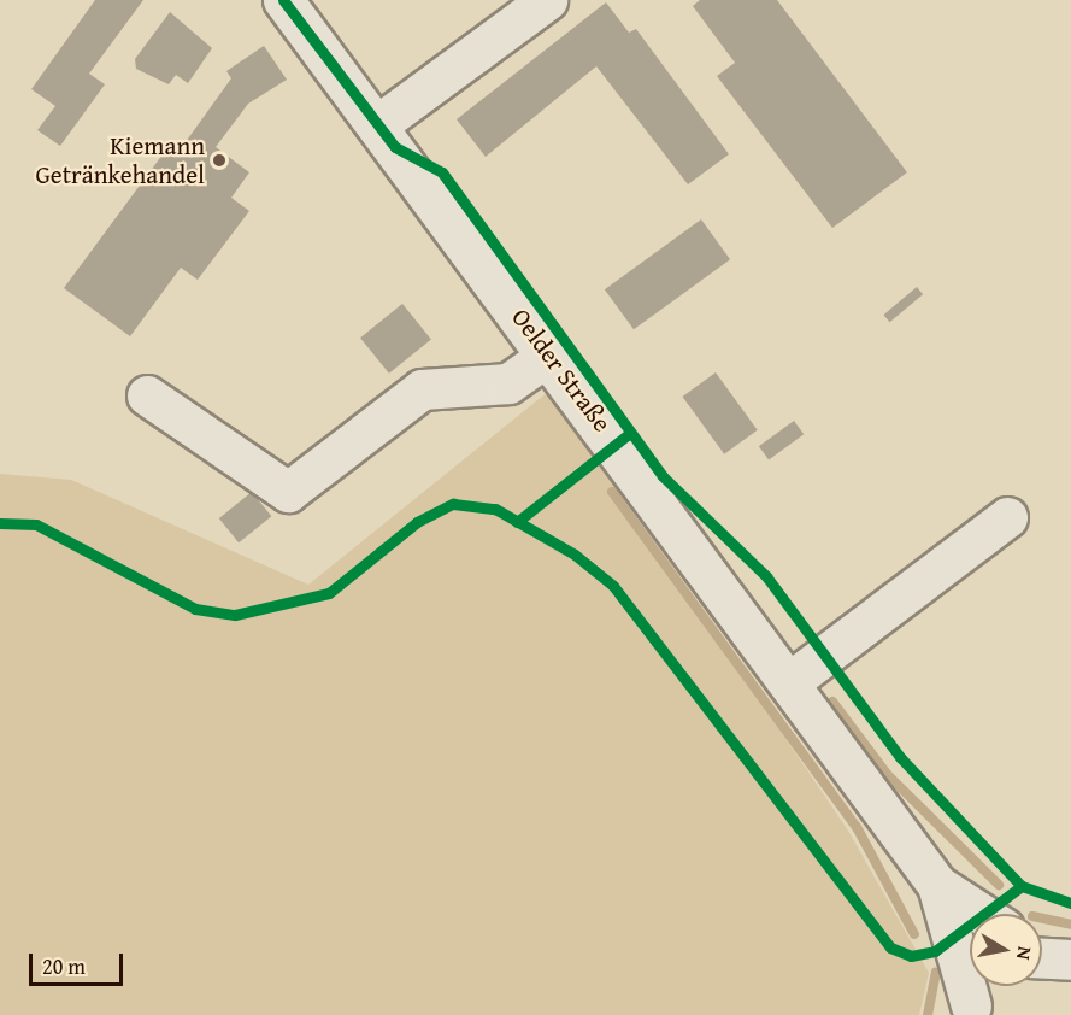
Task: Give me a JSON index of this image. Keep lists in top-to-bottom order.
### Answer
{
  "streets": {
    "street": ["Oelder Straße"]
  },
  "places": ["Kiemann Getränkehandel"],
  "scale_bar": "20 m",
  "north": "right"
}
